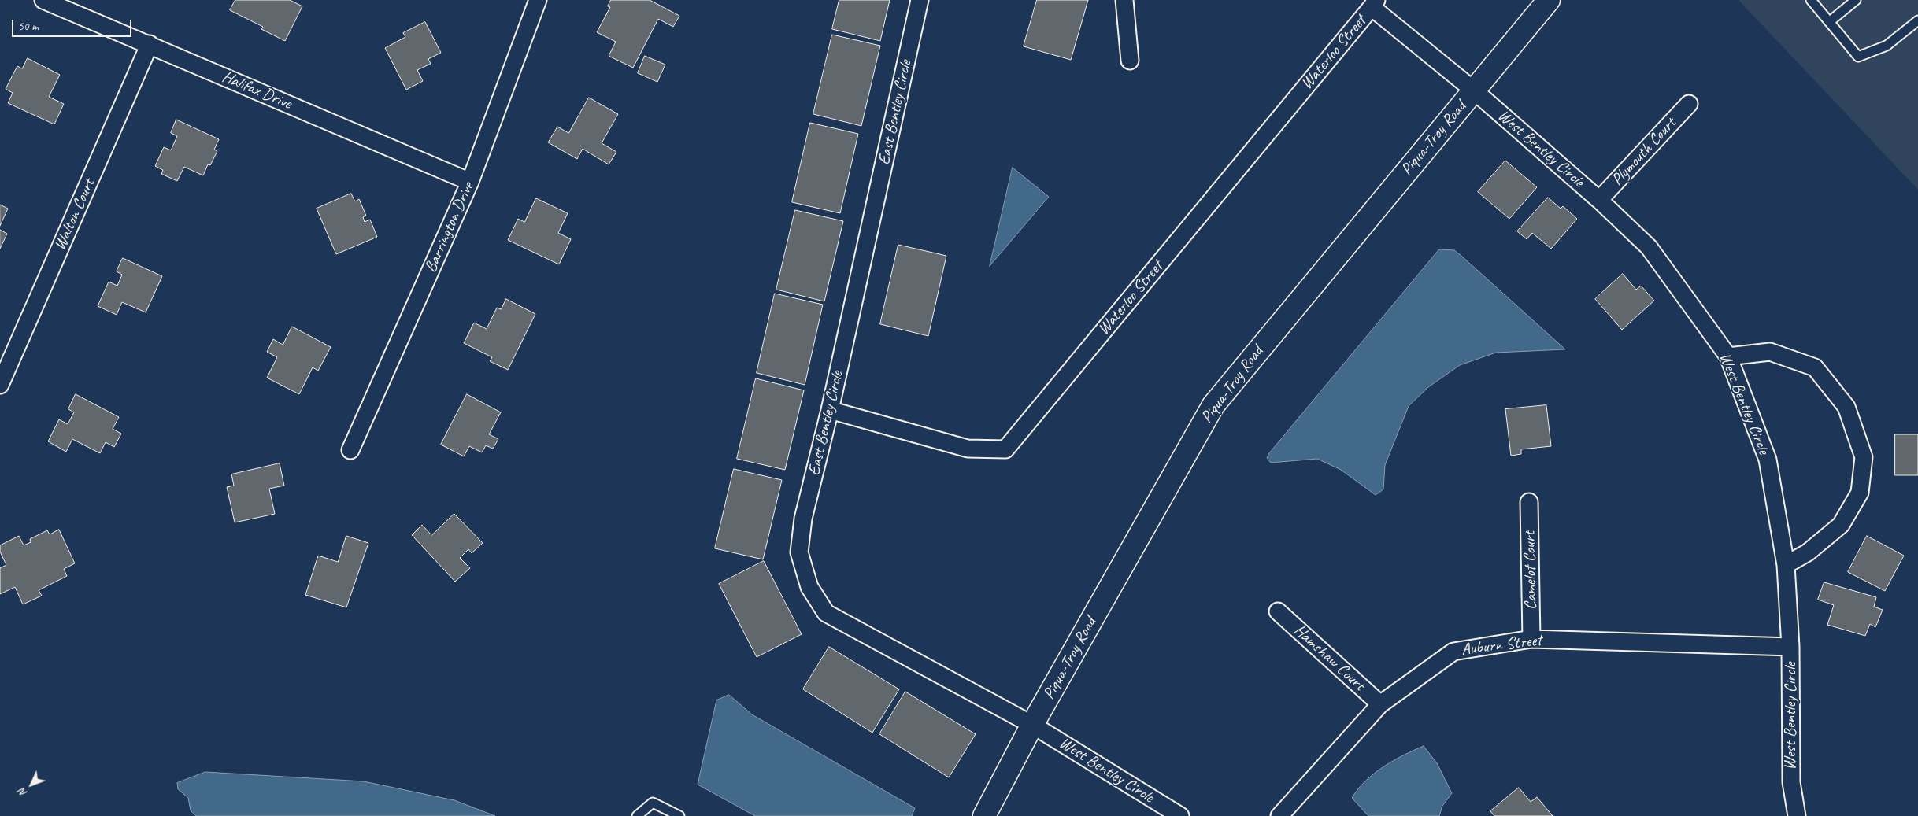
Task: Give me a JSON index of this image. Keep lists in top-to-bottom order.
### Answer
{
  "streets": {
    "street": [
      "Waterloo Street",
      "Halifax Drive",
      "East Bentley Circle",
      "Piqua-Troy Road",
      "West Bentley Circle",
      "Plymouth Court",
      "Walton Court",
      "Barrington Drive",
      "Camelot Court",
      "Auburn Street",
      "Hamshaw Court"
    ]
  },
  "crossings": [
    ["Waterloo Street", "East Bentley Circle"],
    ["Halifax Drive", "Walton Court"],
    ["Halifax Drive", "Barrington Drive"],
    ["East Bentley Circle", "Piqua-Troy Road"],
    ["East Bentley Circle", "West Bentley Circle"],
    ["Piqua-Troy Road", "West Bentley Circle"],
    ["West Bentley Circle", "Plymouth Court"],
    ["West Bentley Circle", "Auburn Street"],
    ["Camelot Court", "Auburn Street"],
    ["Auburn Street", "Hamshaw Court"]
  ],
  "scale_bar": "50 m",
  "north": "bottom left"
}
